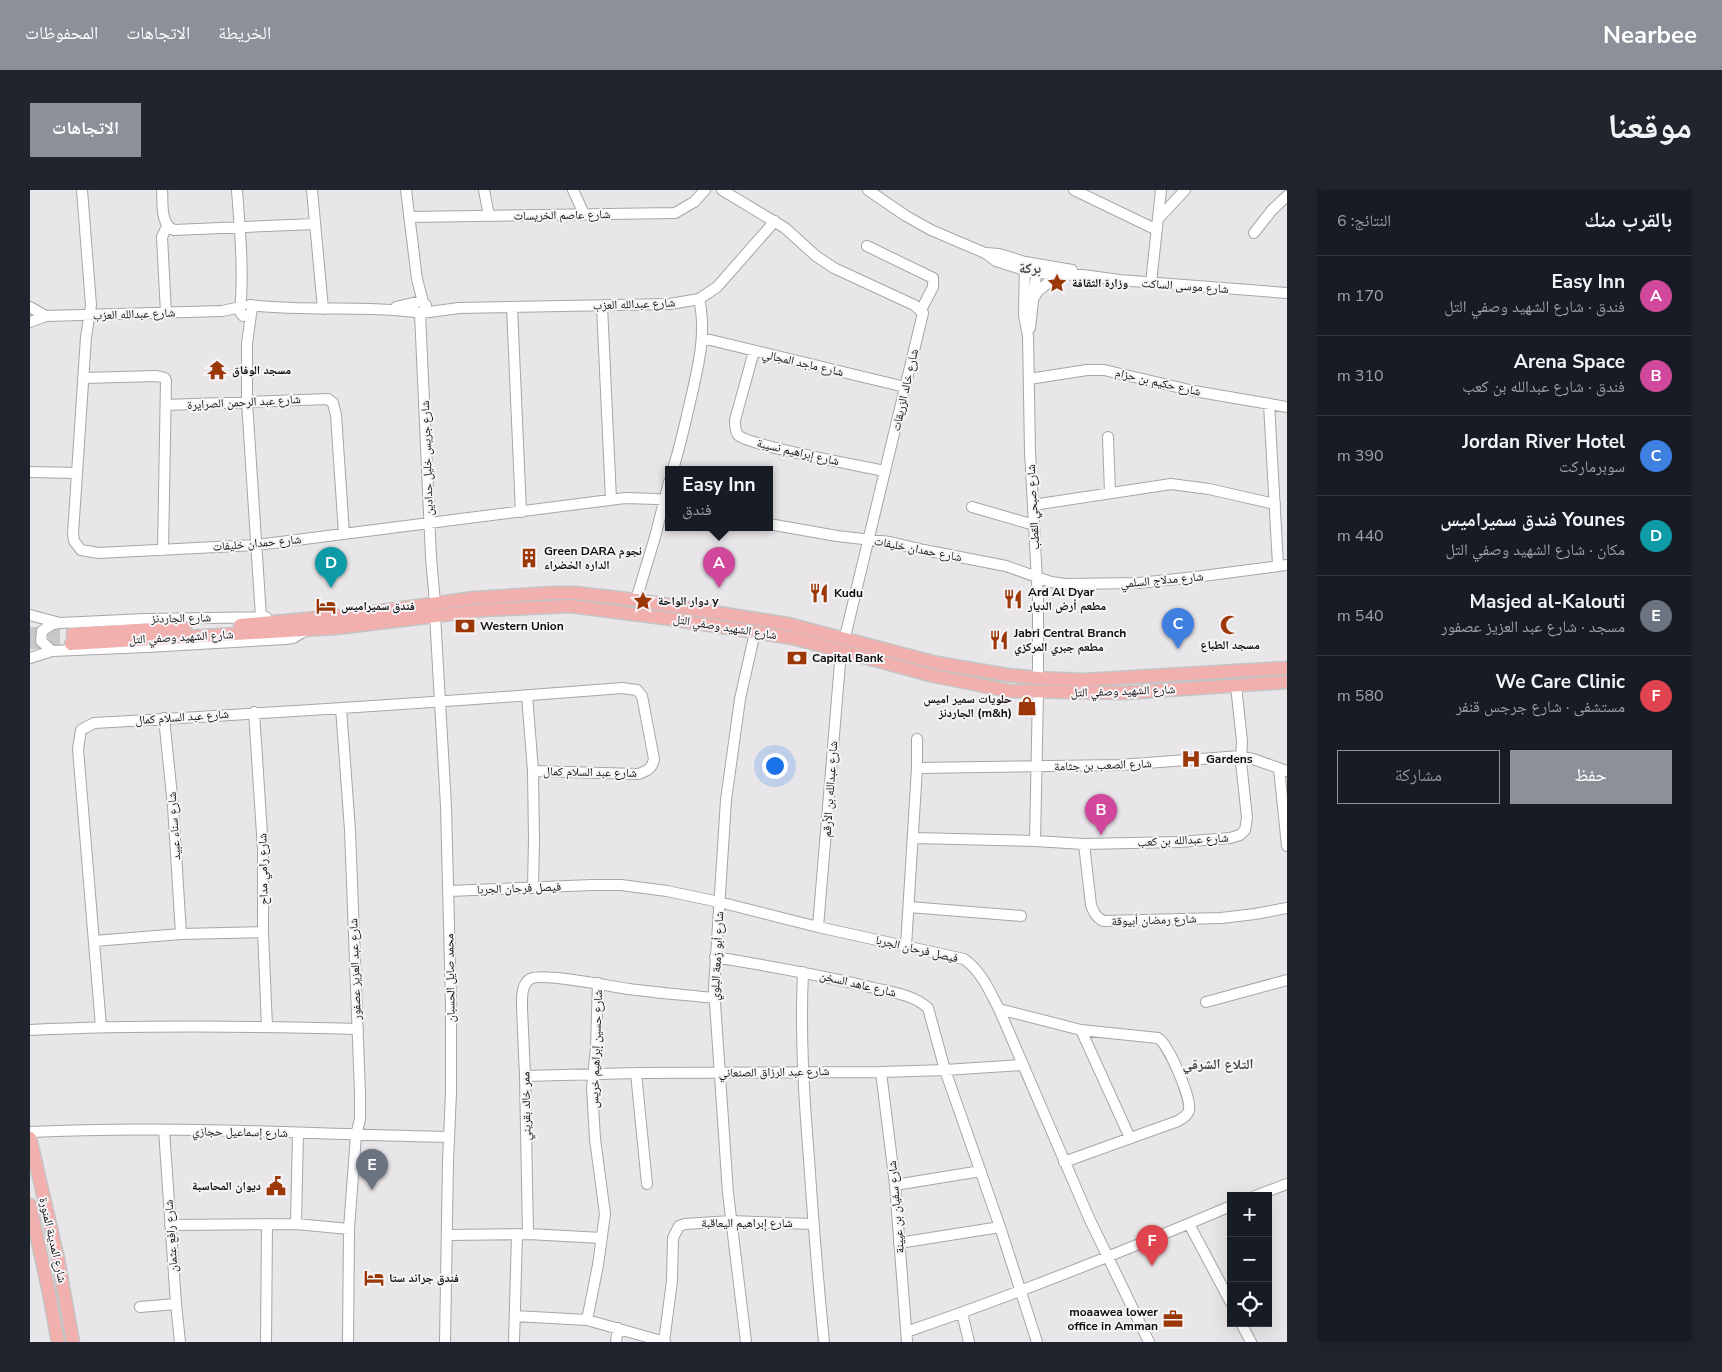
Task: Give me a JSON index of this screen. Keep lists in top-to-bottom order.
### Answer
{
  "streets": {
    "main road": ["شارع الشهيد وصفي التل", "شارع المدينة المنورة"],
    "street": [
      "شارع عاصم الخريسات",
      "شارع موسى الساكت",
      "شارع عبدالله العزب",
      "شارع ماجد المجالي",
      "شارع حكيم بن حزام",
      "شارع خالد الزريقات",
      "شارع عبد الرحمن الصرايرة",
      "شارع إبراهيم نسيبة",
      "شارع جريس خليل حدادين",
      "شارع صبحي القطب",
      "شارع حمدان خليفات",
      "شارع مدلاج السلمي",
      "شارع الجاردنز",
      "شارع عبد السلام كمال",
      "شارع الصعب بن جثامة",
      "شارع عبدالله بن الأرقم",
      "شارع سناء عبيد",
      "شارع عبدالله بن كعب",
      "شارع رامي مداح",
      "فيصل فرحان الجربا",
      "شارع رمضان أبيوقة",
      "شارع أبو زمعة البلوي",
      "شارع عبد العزيز عصفور",
      "محمد صايل الحسبان",
      "شارع عاهد السخن",
      "شارع حسين إبراهيم خريس",
      "شارع عبد الرزاق الصنعاني",
      "ممر خالد بقريني",
      "شارع إسماعيل حجازي",
      "شارع سفيان بن عيينة",
      "شارع إبراهيم اليعاقبة",
      "شارع رافع عثمان"
    ]
  },
  "crossings": [
    ["شارع عاصم الخريسات", "شارع جريس خليل حدادين"],
    ["شارع موسى الساكت", "شارع صبحي القطب"],
    ["شارع عبدالله العزب", "شارع جريس خليل حدادين"],
    ["شارع عبدالله العزب", "شارع حمدان خليفات"],
    ["شارع ماجد المجالي", "شارع خالد الزريقات"],
    ["شارع ماجد المجالي", "شارع إبراهيم نسيبة"],
    ["شارع حكيم بن حزام", "شارع صبحي القطب"],
    ["شارع خالد الزريقات", "شارع إبراهيم نسيبة"],
    ["شارع خالد الزريقات", "شارع حمدان خليفات"],
    ["شارع خالد الزريقات", "شارع الشهيد وصفي التل"],
    ["شارع عبد الرحمن الصرايرة", "شارع حمدان خليفات"],
    ["شارع جريس خليل حدادين", "شارع حمدان خليفات"],
    ["شارع جريس خليل حدادين", "شارع الشهيد وصفي التل"],
    ["شارع جريس خليل حدادين", "محمد صايل الحسبان"],
    ["شارع صبحي القطب", "شارع حمدان خليفات"],
    ["شارع صبحي القطب", "شارع مدلاج السلمي"],
    ["شارع صبحي القطب", "شارع الشهيد وصفي التل"],
    ["شارع حمدان خليفات", "شارع مدلاج السلمي"],
    ["شارع الجاردنز", "شارع الشهيد وصفي التل"],
    ["شارع الشهيد وصفي التل", "شارع عبدالله بن الأرقم"],
    ["شارع الشهيد وصفي التل", "شارع عبدالله بن كعب"],
    ["شارع الشهيد وصفي التل", "شارع أبو زمعة البلوي"],
    ["شارع الشهيد وصفي التل", "محمد صايل الحسبان"],
    ["شارع عبد السلام كمال", "شارع سناء عبيد"],
    ["شارع عبد السلام كمال", "شارع رامي مداح"],
    ["شارع عبد السلام كمال", "شارع عبد العزيز عصفور"],
    ["شارع عبد السلام كمال", "محمد صايل الحسبان"],
    ["شارع الصعب بن جثامة", "شارع عبدالله بن كعب"],
    ["شارع عبدالله بن الأرقم", "فيصل فرحان الجربا"],
    ["شارع عبدالله بن كعب", "شارع رمضان أبيوقة"],
    ["فيصل فرحان الجربا", "شارع أبو زمعة البلوي"],
    ["فيصل فرحان الجربا", "محمد صايل الحسبان"],
    ["فيصل فرحان الجربا", "شارع عبد الرزاق الصنعاني"],
    ["شارع أبو زمعة البلوي", "شارع حسين إبراهيم خريس"],
    ["شارع أبو زمعة البلوي", "شارع عبد الرزاق الصنعاني"],
    ["شارع أبو زمعة البلوي", "شارع إبراهيم اليعاقبة"],
    ["شارع عبد العزيز عصفور", "شارع إسماعيل حجازي"],
    ["محمد صايل الحسبان", "شارع إسماعيل حجازي"],
    ["شارع عاهد السخن", "شارع عبد الرزاق الصنعاني"],
    ["شارع عاهد السخن", "شارع إبراهيم اليعاقبة"],
    ["شارع حسين إبراهيم خريس", "شارع عبد الرزاق الصنعاني"],
    ["شارع حسين إبراهيم خريس", "ممر خالد بقريني"],
    ["شارع عبد الرزاق الصنعاني", "ممر خالد بقريني"],
    ["شارع عبد الرزاق الصنعاني", "شارع سفيان بن عيينة"],
    ["شارع إسماعيل حجازي", "شارع رافع عثمان"]
  ],
  "districts": ["بركة", "التلاع الشرقي"],
  "places": {
    "place": ["وزارة الثقافة", "دوار الواحة y"],
    "temple": ["مسجد الوفاق"],
    "building": ["Green DARA نجوم الداره الخضراء"],
    "restaurant": ["Kudu", "Ard Al Dyar مطعم أرض الديار", "Jabri Central Branch مطعم جبري المركزي"],
    "hotel": ["فندق سميراميس", "فندق جراند ستا"],
    "mosque": ["مسجد الطباع"],
    "bank": ["Western Union", "Capital Bank"],
    "shop": ["حلويات سمير اميس الجاردنز (m&h)"],
    "hospital": ["Gardens"],
    "public building": ["ديوان المحاسبة"],
    "office": ["moaawea lower office in Amman"]
  },
  "page": {
    "header": "Nearbee",
    "nav": ["الخريطة", "الاتجاهات", "المحفوظات"],
    "title": "موقعنا",
    "buttons": [
      "الاتجاهات",
      ["حفظ", "مشاركة"]
    ],
    "heading": ["بالقرب منك", "النتائج: 6"],
    "list": [
      {
        "mark": "A",
        "name": "Easy Inn",
        "note": "فندق · شارع الشهيد وصفي التل",
        "value": "170 m"
      },
      {
        "mark": "B",
        "name": "Arena Space",
        "note": "فندق · شارع عبدالله بن كعب",
        "value": "310 m"
      },
      {
        "mark": "C",
        "name": "Jordan River Hotel",
        "note": "سوبرماركت",
        "value": "390 m"
      },
      {
        "mark": "D",
        "name": "Younes فندق سميراميس",
        "note": "مكان · شارع الشهيد وصفي التل",
        "value": "440 m"
      },
      {
        "mark": "E",
        "name": "Masjed al-Kalouti",
        "note": "مسجد · شارع عبد العزيز عصفور",
        "value": "540 m"
      },
      {
        "mark": "F",
        "name": "We Care Clinic",
        "note": "مستشفى · شارع جرجس قنفر",
        "value": "580 m"
      }
    ],
    "popup": ["Easy Inn", "فندق"],
    "pins": [
      "A",
      "D",
      "C",
      "B",
      "E",
      "F"
    ],
    "map_buttons": ["+", "−"]
  }
}
